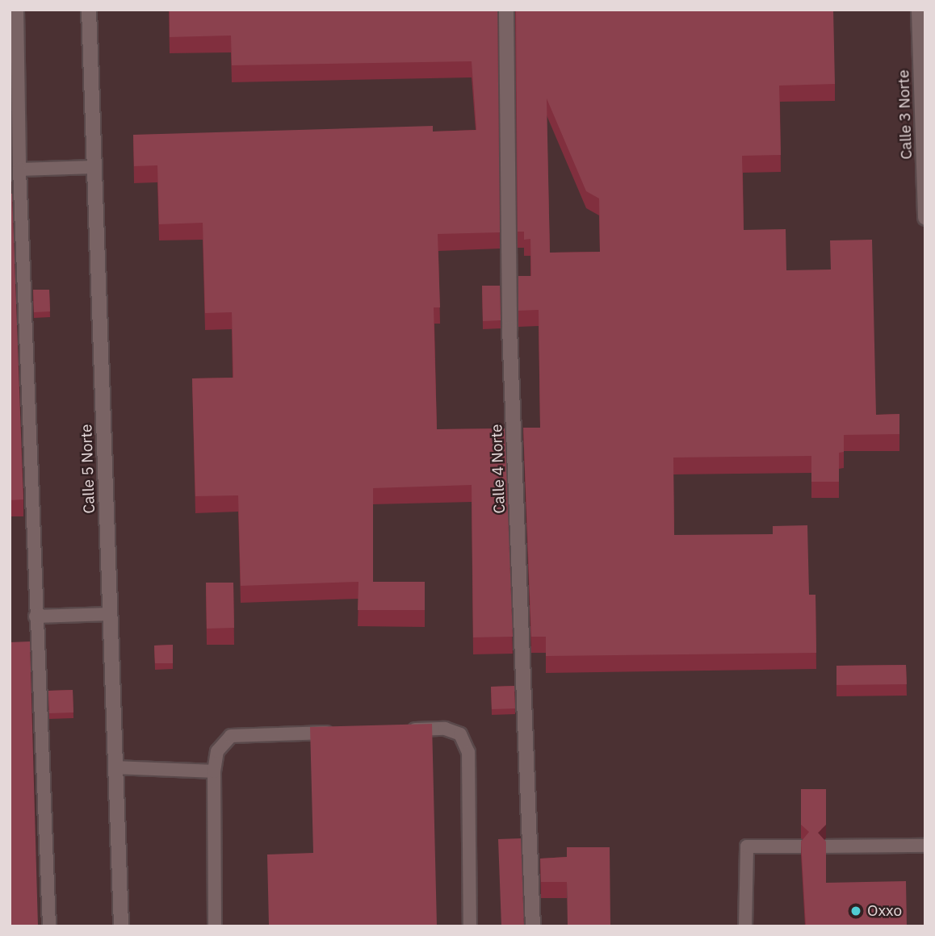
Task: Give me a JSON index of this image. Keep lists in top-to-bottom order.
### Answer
{
  "streets": {
    "street": ["Calle 3 Norte", "Calle 5 Norte", "Calle 4 Norte"]
  },
  "places": ["Oxxo"]
}
